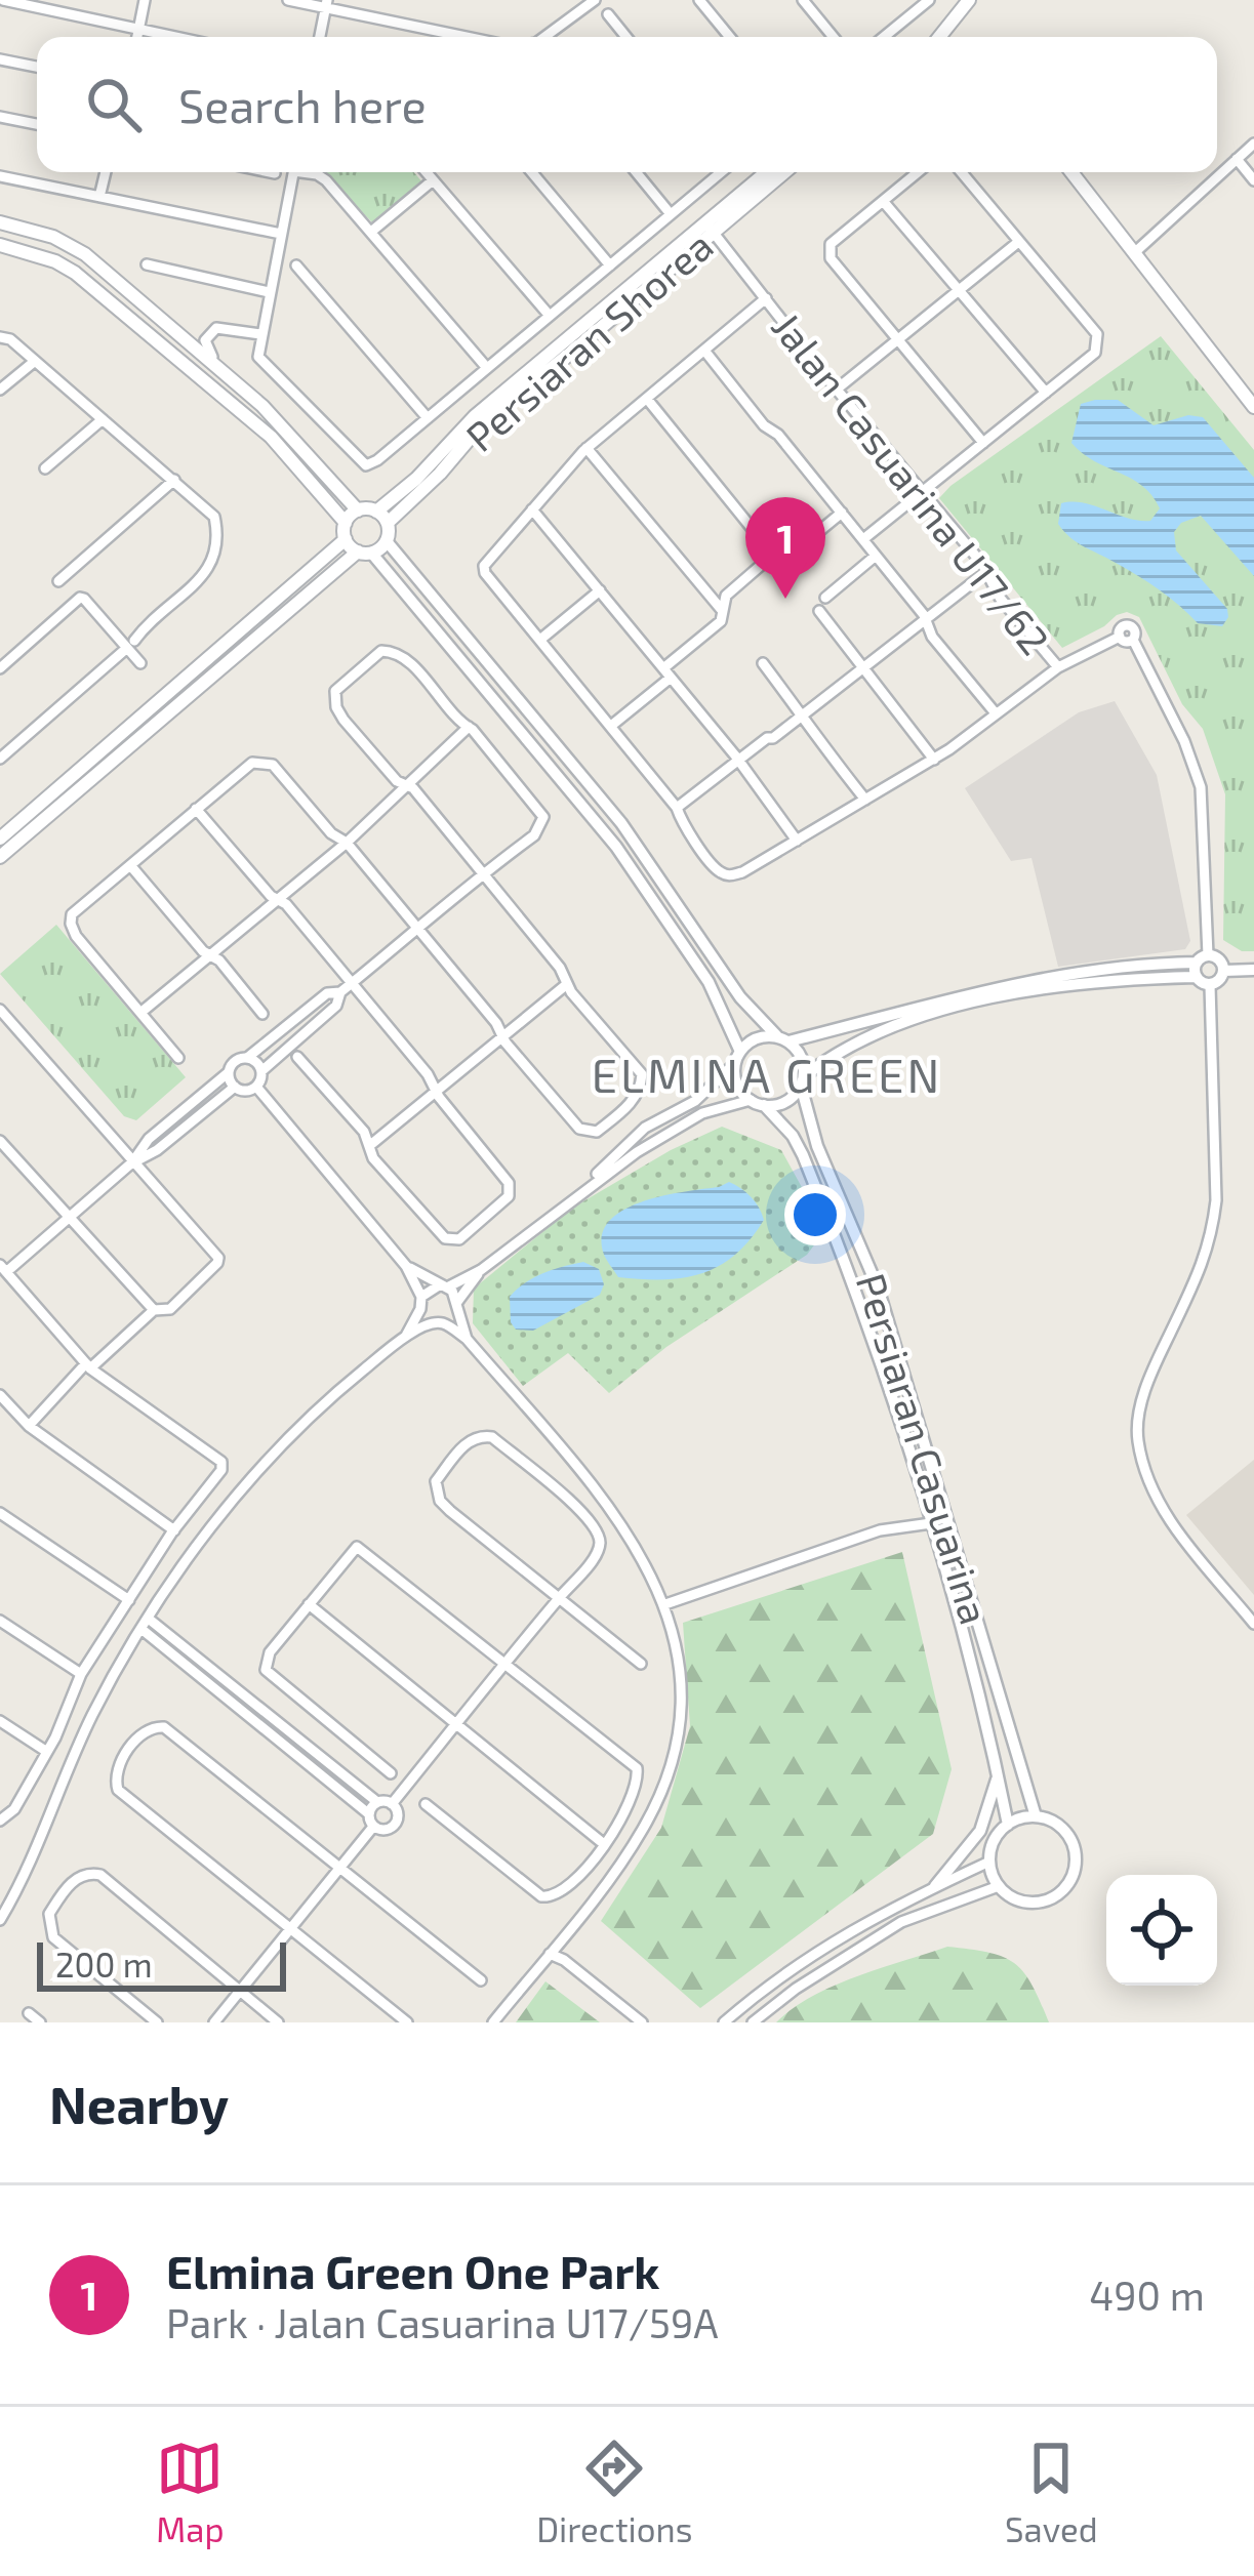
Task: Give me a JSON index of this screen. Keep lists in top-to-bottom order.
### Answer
{
  "streets": {
    "main road": ["Persiaran Shorea"],
    "street": ["Jalan Casuarina U17/62", "Persiaran Casuarina"]
  },
  "crossings": [
    ["Persiaran Shorea", "Jalan Casuarina U17/62"]
  ],
  "districts": ["ELMINA GREEN"],
  "scale_bar": "200 m",
  "page": {
    "search": "Search here",
    "pins": "1",
    "scale": "200 m",
    "heading": "Nearby",
    "list": [
      {
        "mark": "1",
        "name": "Elmina Green One Park",
        "note": "Park · Jalan Casuarina U17/59A",
        "value": "490 m"
      }
    ],
    "nav": ["Map", "Directions", "Saved"]
  }
}
